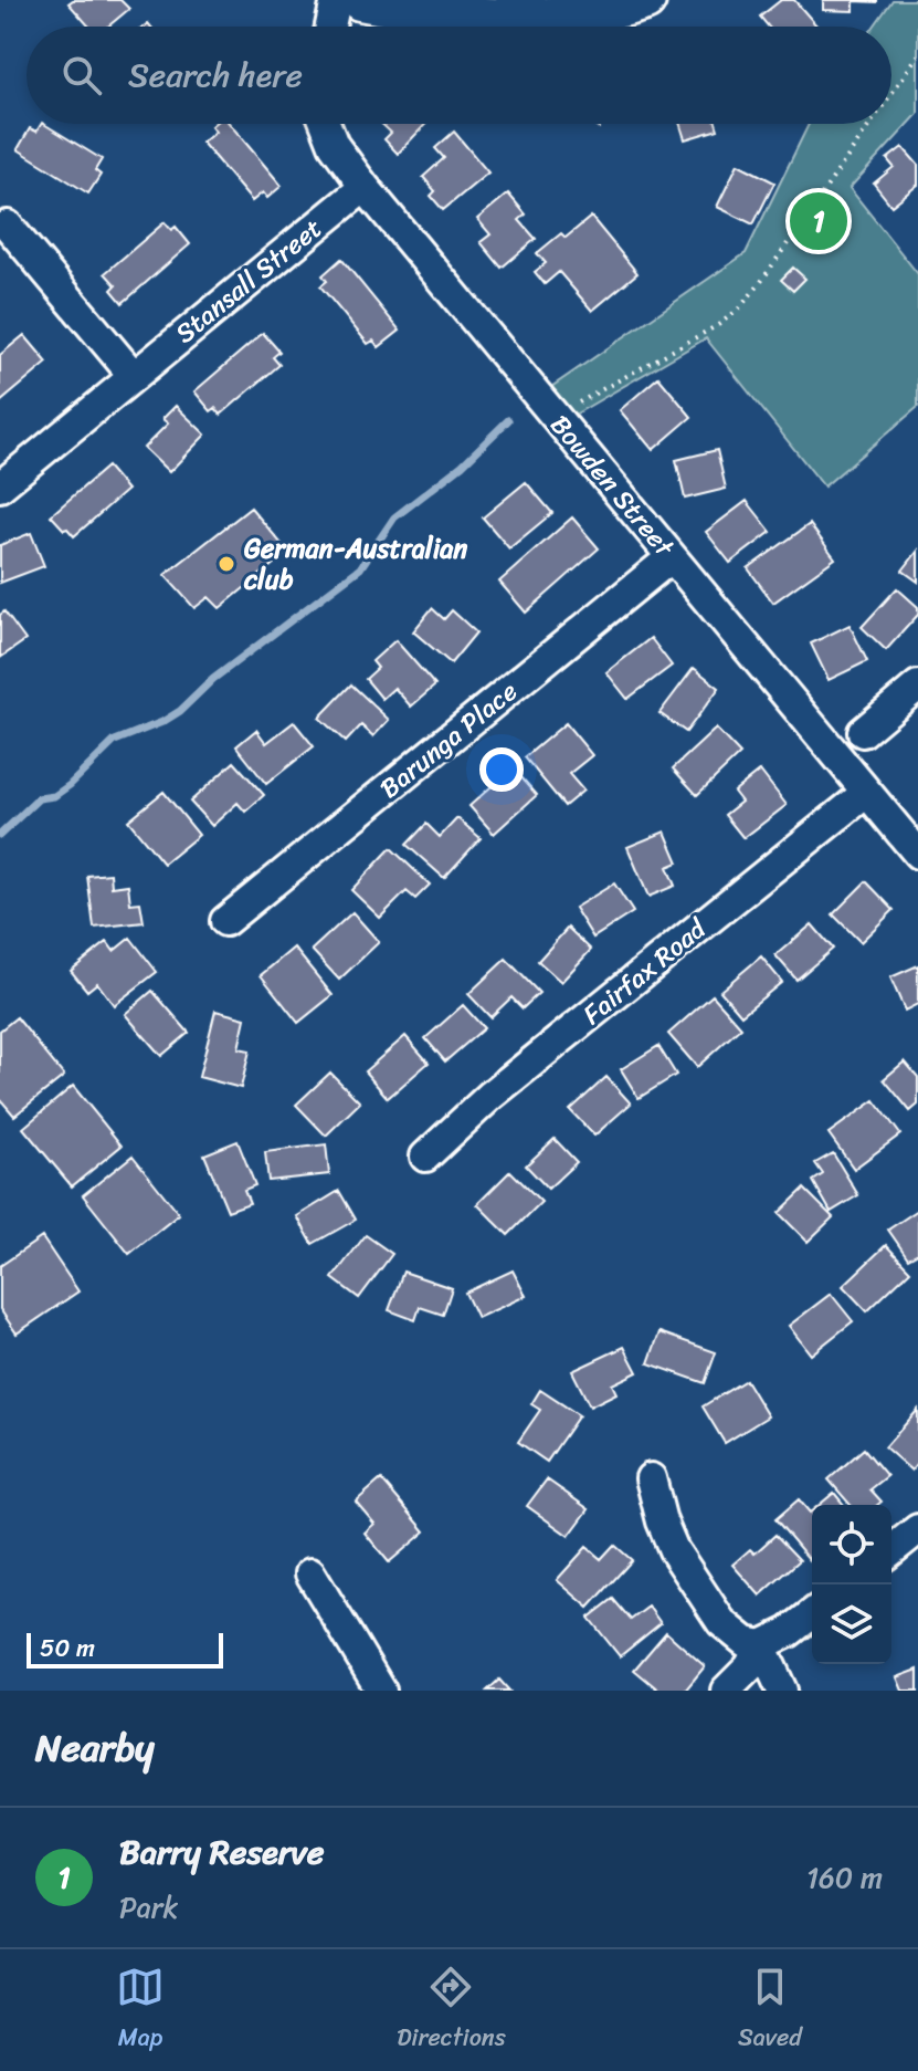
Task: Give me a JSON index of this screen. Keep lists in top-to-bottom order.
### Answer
{
  "streets": {
    "street": [
      "Stansall Street",
      "Bowden Street",
      "Barunga Place",
      "Fairfax Road"
    ]
  },
  "crossings": [
    ["Stansall Street", "Bowden Street"],
    ["Bowden Street", "Barunga Place"],
    ["Bowden Street", "Fairfax Road"]
  ],
  "places": ["German-Australian club"],
  "scale_bar": "50 m",
  "page": {
    "search": "Search here",
    "pins": "1",
    "scale": "50 m",
    "heading": "Nearby",
    "list": [
      {
        "mark": "1",
        "name": "Barry Reserve",
        "note": "Park",
        "value": "160 m"
      }
    ],
    "nav": ["Map", "Directions", "Saved"]
  }
}
